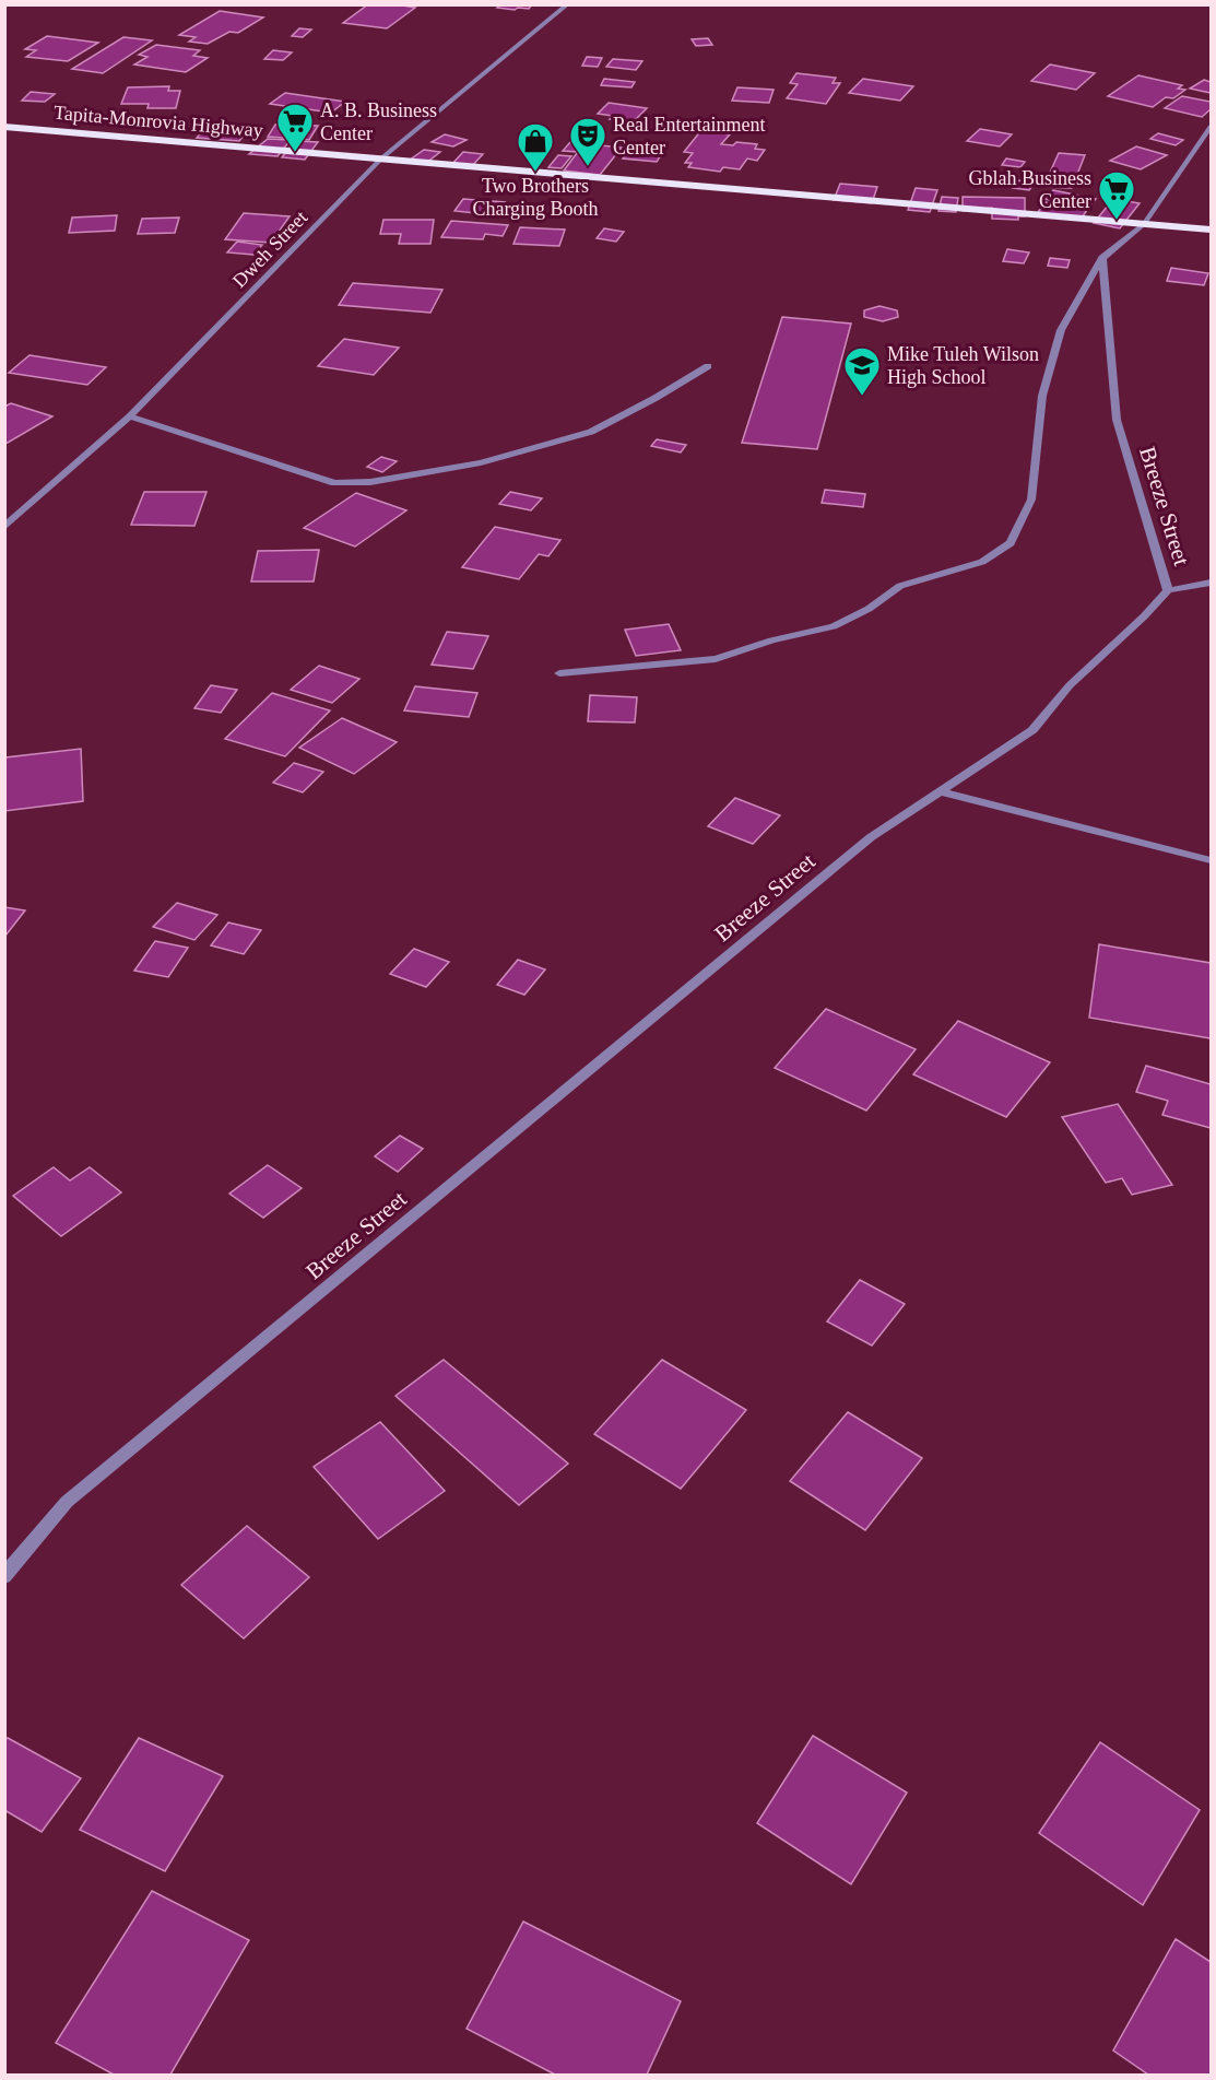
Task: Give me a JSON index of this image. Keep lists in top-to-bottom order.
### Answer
{
  "streets": {
    "highway": ["Tapita-Monrovia Highway"],
    "street": ["Dweh Street", "Breeze Street"]
  },
  "crossings": [
    ["Tapita-Monrovia Highway", "Dweh Street"]
  ],
  "places": {
    "supermarket": ["A. B. Business Center", "Gblah Business Center"],
    "theatre": ["Real Entertainment Center"],
    "shop": ["Two Brothers Charging Booth"],
    "school or university": ["Mike Tuleh Wilson High School"]
  }
}
